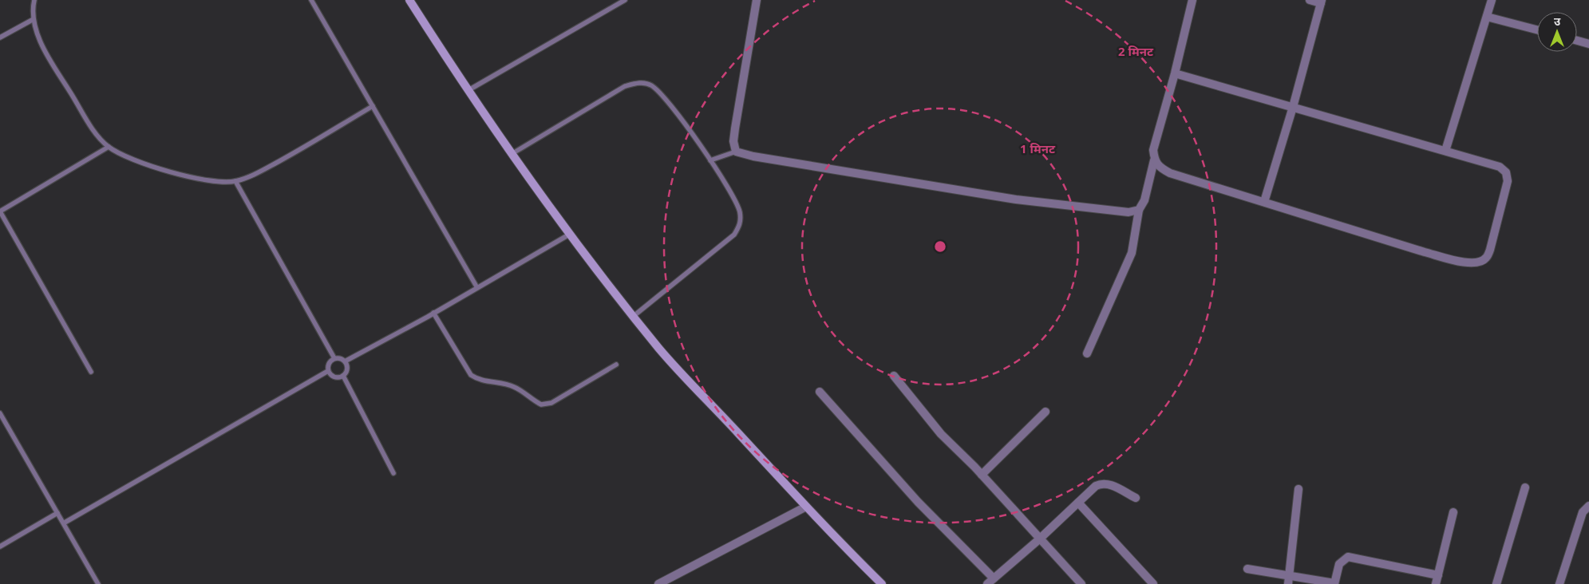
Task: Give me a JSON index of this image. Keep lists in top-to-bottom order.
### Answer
{
  "north": "top",
  "rings": ["2 मिनट", "1 मिनट"]
}
